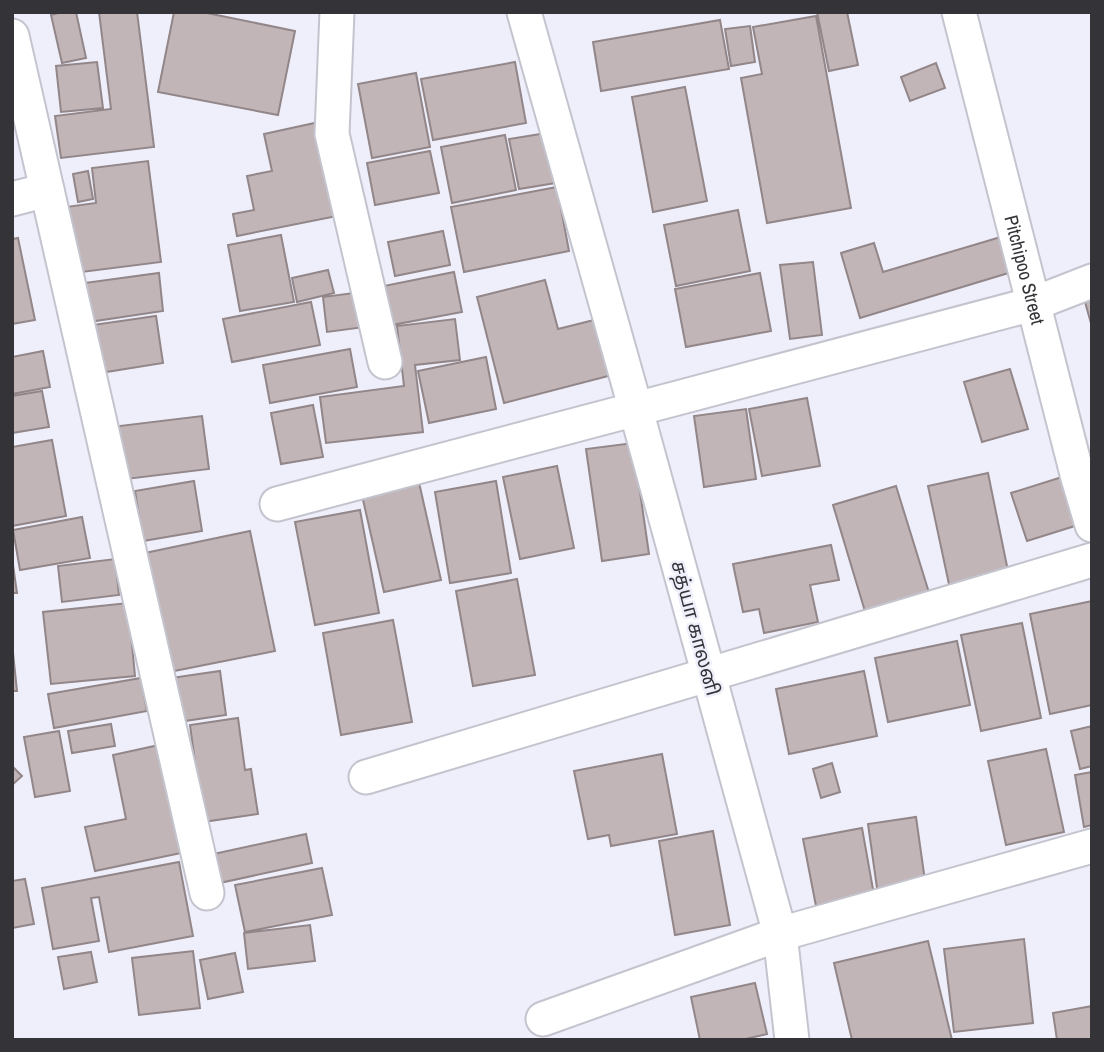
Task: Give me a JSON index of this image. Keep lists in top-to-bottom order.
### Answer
{
  "streets": {
    "street": ["Pitchipoo Street", "சத்யா காலனி"]
  }
}
